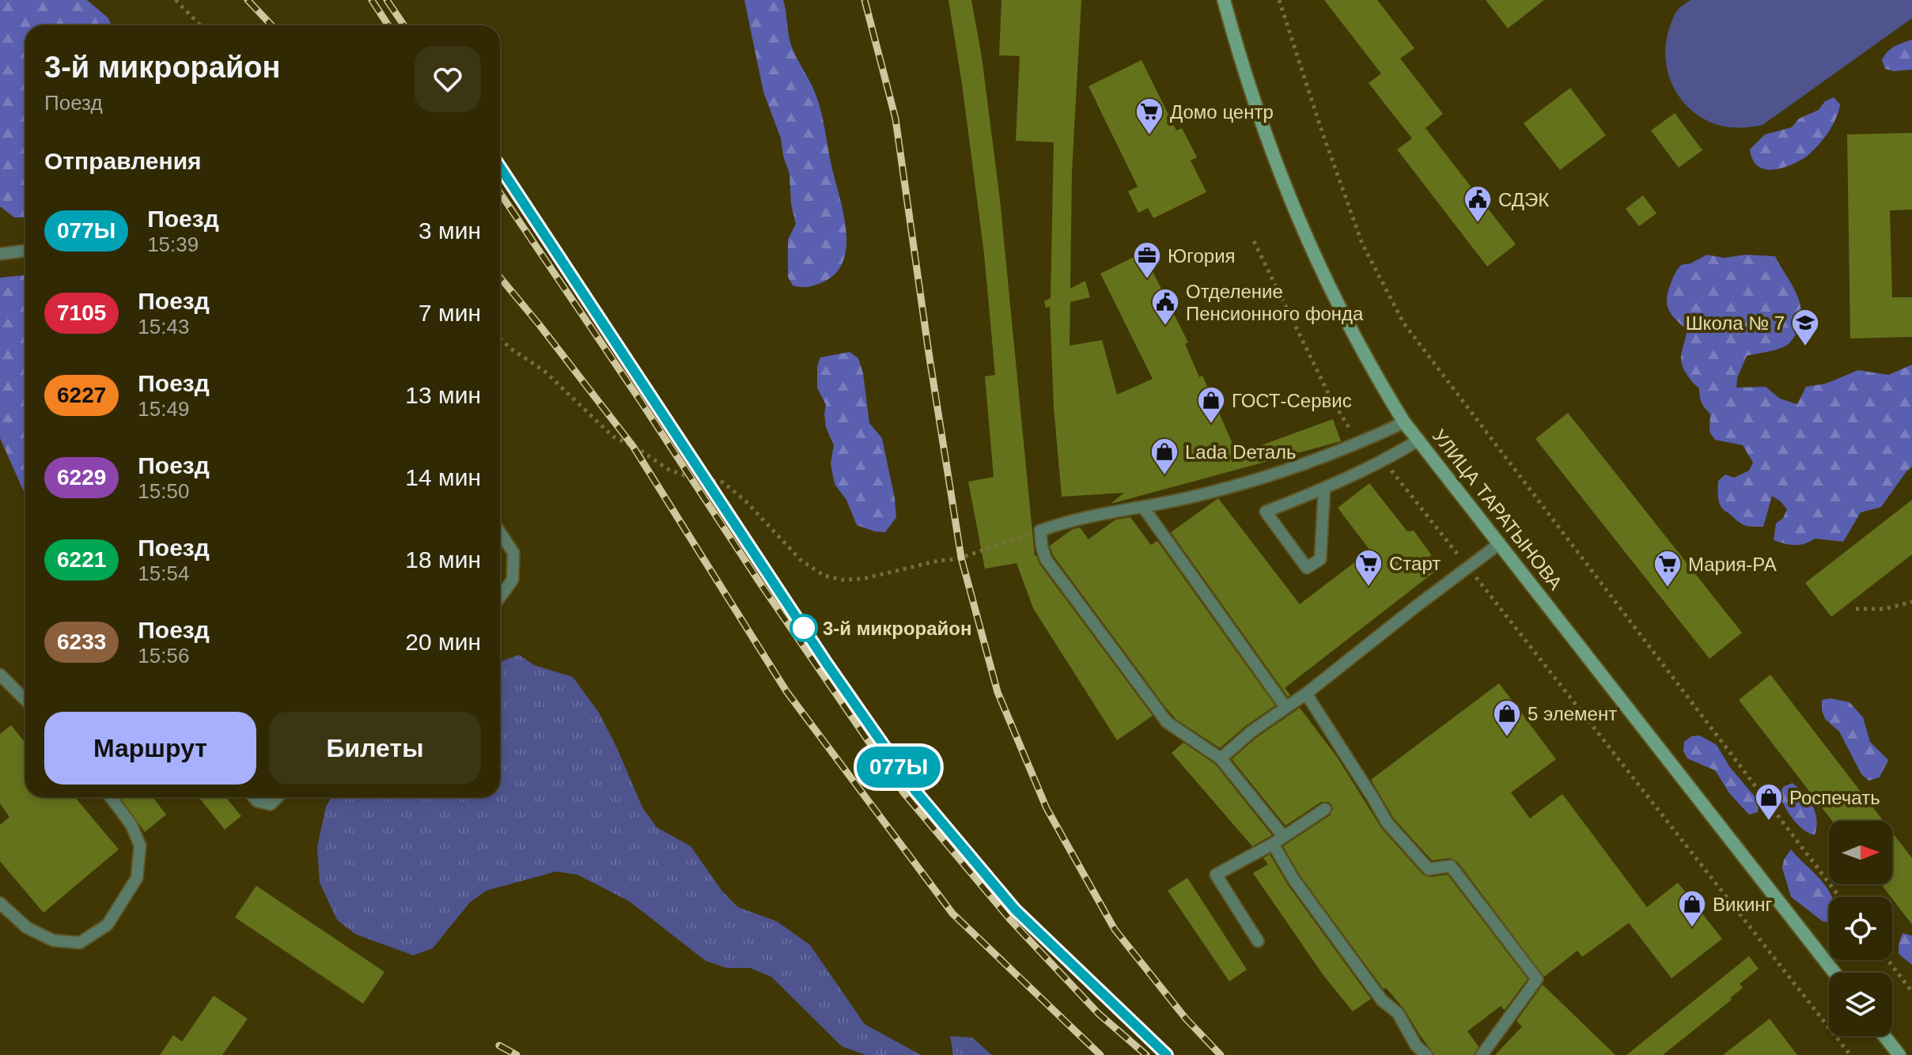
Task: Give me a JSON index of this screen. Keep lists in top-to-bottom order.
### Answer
{
  "streets": {
    "street": ["УЛИЦА ТАРАТЫНОВА"]
  },
  "places": {
    "supermarket": ["Домо центр", "Старт", "Мария-РА"],
    "public building": ["СДЭК", "Отделение Пенсионного фонда"],
    "office": ["Югория"],
    "school or university": ["Школа № 7"],
    "shop": [
      "ГОСТ-Сервис",
      "Lada Dеталь",
      "5 элемент",
      "Роспечать",
      "Викинг"
    ],
    "other": ["3-й микрорайон"]
  },
  "north": "right",
  "page": {
    "on_map": "077Ы",
    "heading": [
      ["3-й микрорайон", "Поезд"],
      "Отправления"
    ],
    "list": [
      {
        "mark": "077Ы",
        "name": "Поезд",
        "note": "15:39",
        "value": "3 мин"
      },
      {
        "mark": "7105",
        "name": "Поезд",
        "note": "15:43",
        "value": "7 мин"
      },
      {
        "mark": "6227",
        "name": "Поезд",
        "note": "15:49",
        "value": "13 мин"
      },
      {
        "mark": "6229",
        "name": "Поезд",
        "note": "15:50",
        "value": "14 мин"
      },
      {
        "mark": "6221",
        "name": "Поезд",
        "note": "15:54",
        "value": "18 мин"
      },
      {
        "mark": "6233",
        "name": "Поезд",
        "note": "15:56",
        "value": "20 мин"
      }
    ],
    "buttons": ["Маршрут", "Билеты"]
  }
}
